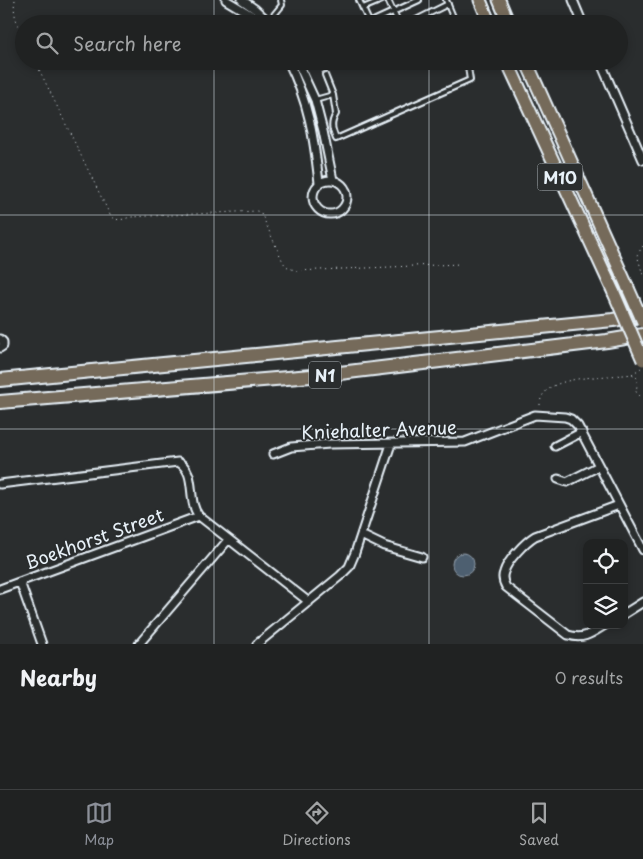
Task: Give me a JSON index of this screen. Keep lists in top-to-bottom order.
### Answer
{
  "streets": {
    "highway": ["N1"],
    "main road": ["M10"],
    "street": ["Kniehalter Avenue", "Boekhorst Street"]
  },
  "page": {
    "search": "Search here",
    "heading": ["Nearby", "0 results"],
    "nav": ["Map", "Directions", "Saved"]
  }
}
